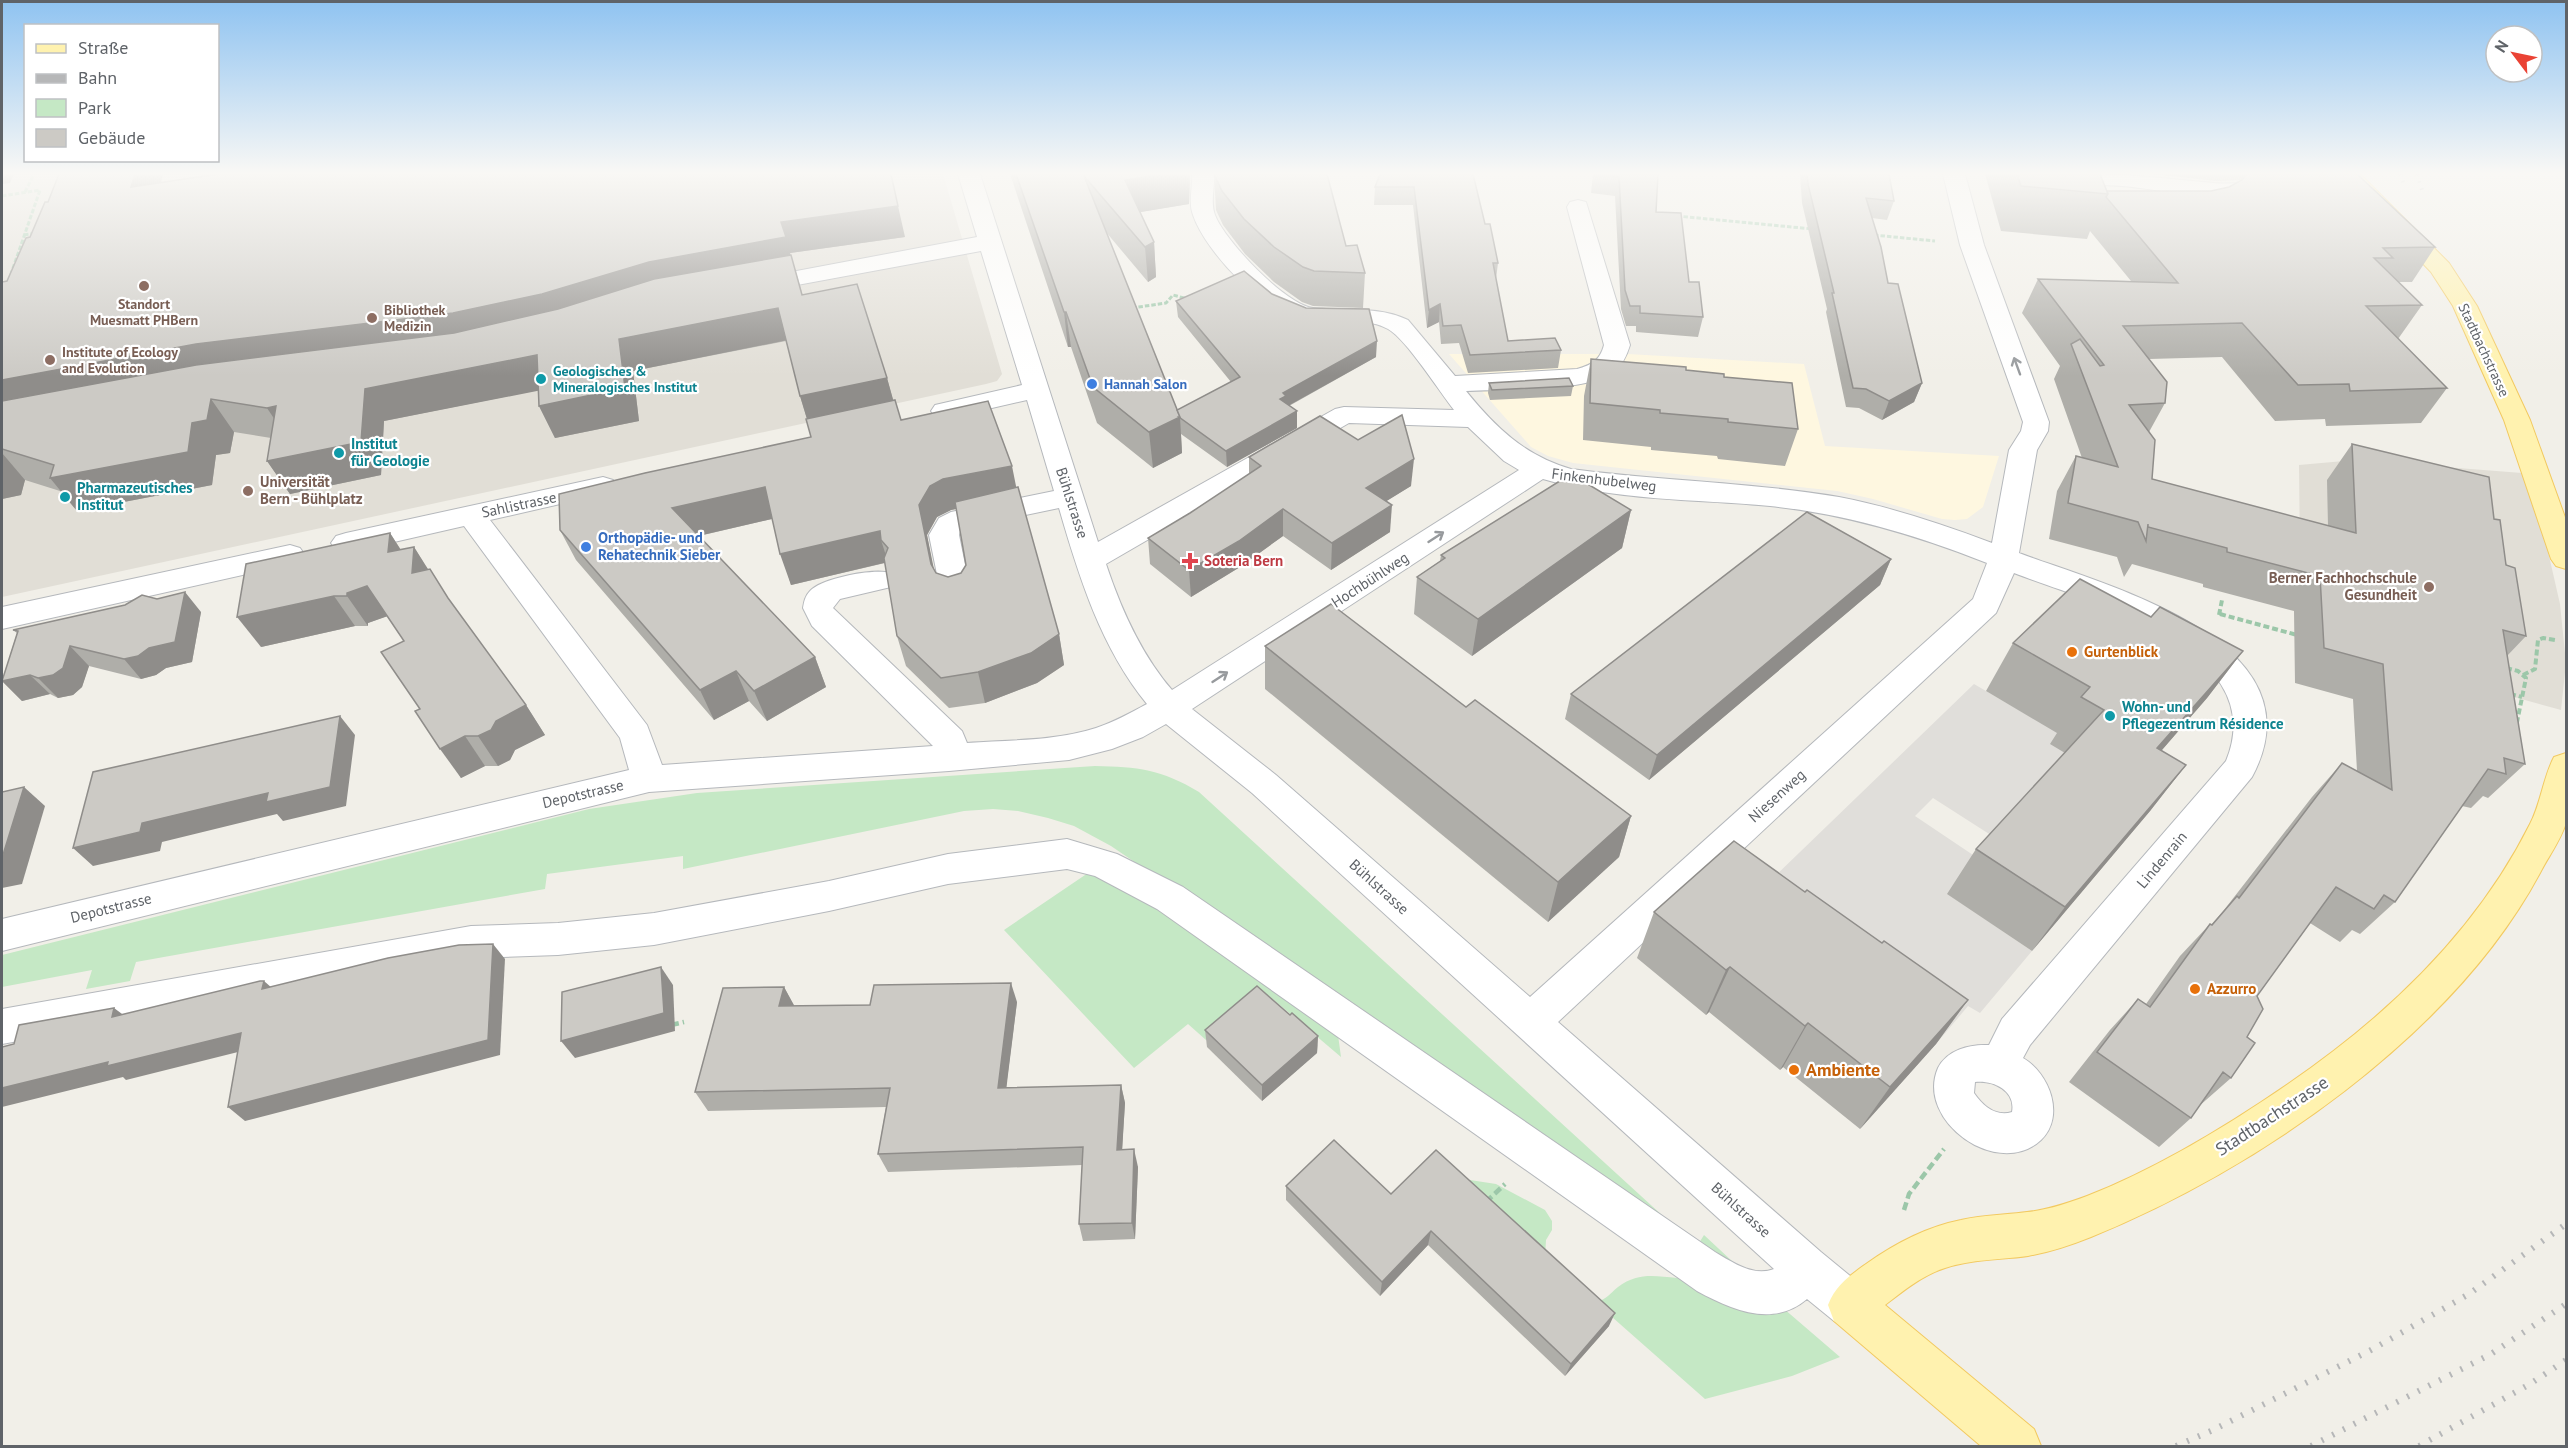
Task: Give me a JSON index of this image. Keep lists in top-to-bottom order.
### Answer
{
  "streets": {
    "main road": ["Stadtbachstrasse", "Bühlstrasse"],
    "street": [
      "Finkenhubelweg",
      "Sahlistrasse",
      "Hochbühlweg",
      "Depotstrasse",
      "Niesenweg",
      "Lindenrain"
    ]
  },
  "crossings": [
    ["Stadtbachstrasse", "Bühlstrasse"],
    ["Finkenhubelweg", "Hochbühlweg"],
    ["Finkenhubelweg", "Niesenweg"],
    ["Finkenhubelweg", "Lindenrain"],
    ["Bühlstrasse", "Hochbühlweg"],
    ["Bühlstrasse", "Depotstrasse"],
    ["Bühlstrasse", "Niesenweg"],
    ["Hochbühlweg", "Depotstrasse"]
  ],
  "places": {
    "other": [
      "Standort Muesmatt PHBern",
      "Bibliothek Medizin",
      "Institute of Ecology and Evolution",
      "Geologisches & Mineralogisches Institut",
      "Hannah Salon",
      "Institut für Geologie",
      "Universität Bern - Bühlplatz",
      "Pharmazeutisches Institut",
      "Orthopädie- und Rehatechnik Sieber",
      "Berner Fachhochschule Gesundheit",
      "Gurtenblick",
      "Wohn- und Pflegezentrum Résidence",
      "Azzurro",
      "Ambiente"
    ],
    "health": ["Soteria Bern"]
  },
  "legend": [
    "Straße",
    "Bahn",
    "Park",
    "Gebäude"
  ],
  "north": "top left"
}
